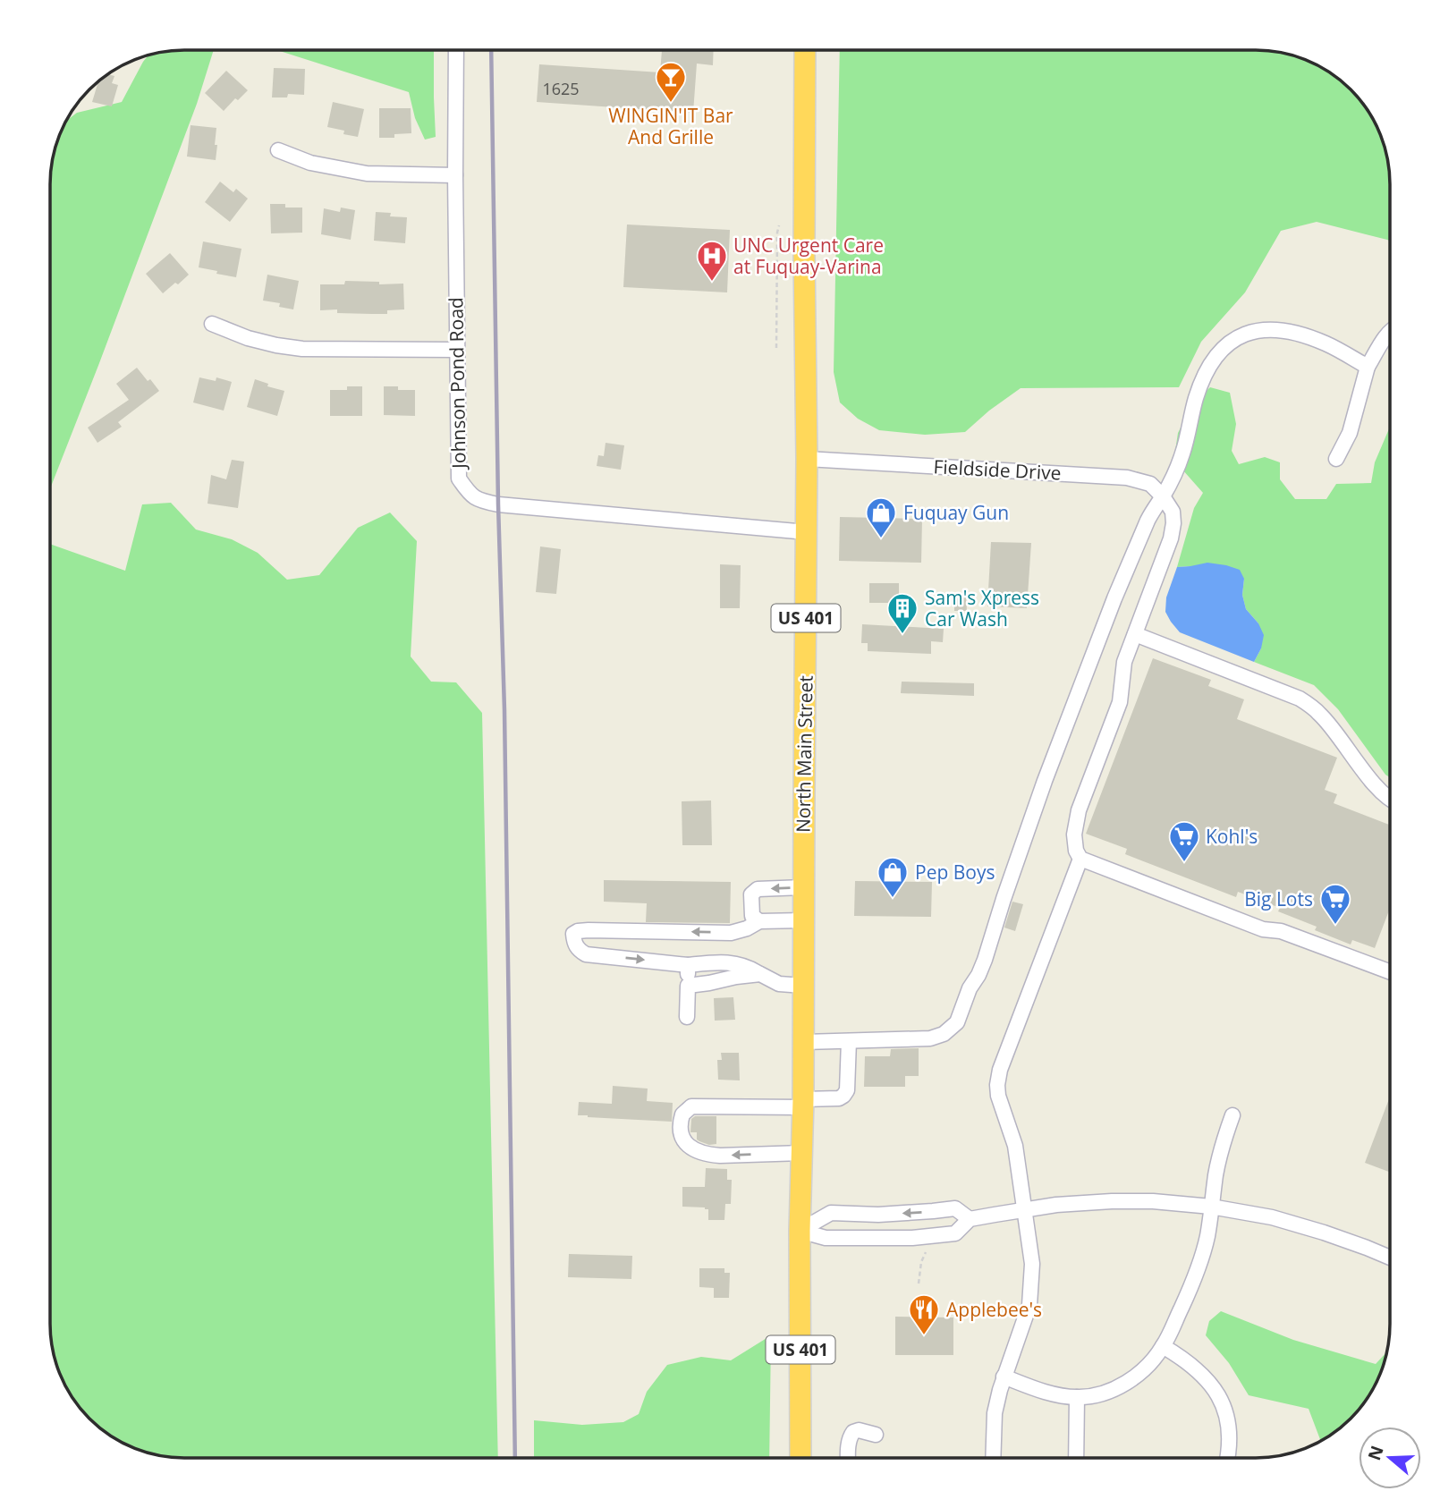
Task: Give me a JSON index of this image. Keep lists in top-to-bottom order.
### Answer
{
  "streets": {
    "highway": ["US 401", "North Main Street"],
    "street": ["Johnson Pond Road", "Fieldside Drive"]
  },
  "crossings": [
    ["Johnson Pond Road", "North Main Street"],
    ["Fieldside Drive", "North Main Street"]
  ],
  "places": {
    "bar": ["WINGIN'IT Bar And Grille"],
    "hospital": ["UNC Urgent Care at Fuquay-Varina"],
    "shop": ["Fuquay Gun", "Pep Boys"],
    "building": ["Sam's Xpress Car Wash"],
    "supermarket": ["Kohl's", "Big Lots"],
    "restaurant": ["Applebee's"]
  },
  "house_numbers": ["1625"],
  "north": "left"
}
